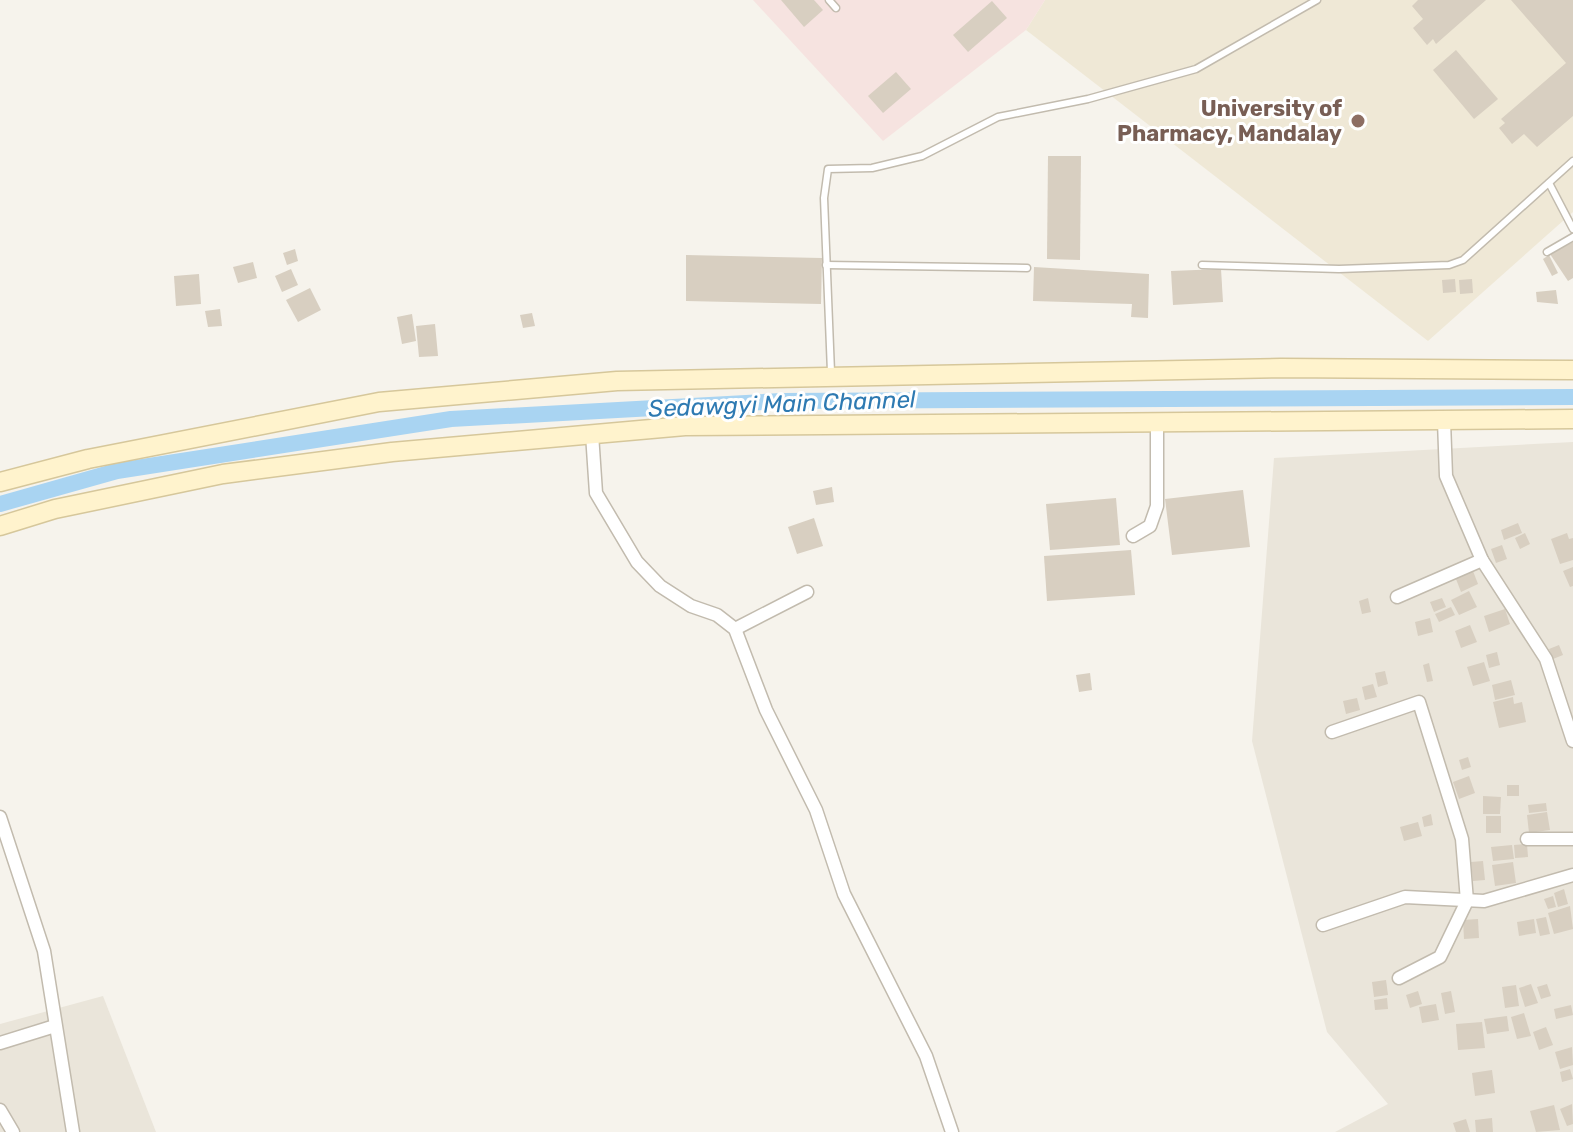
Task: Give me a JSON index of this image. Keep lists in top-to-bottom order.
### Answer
{
  "water": ["Sedawgyi Main Channel"],
  "places": ["University of Pharmacy, Mandalay"]
}
